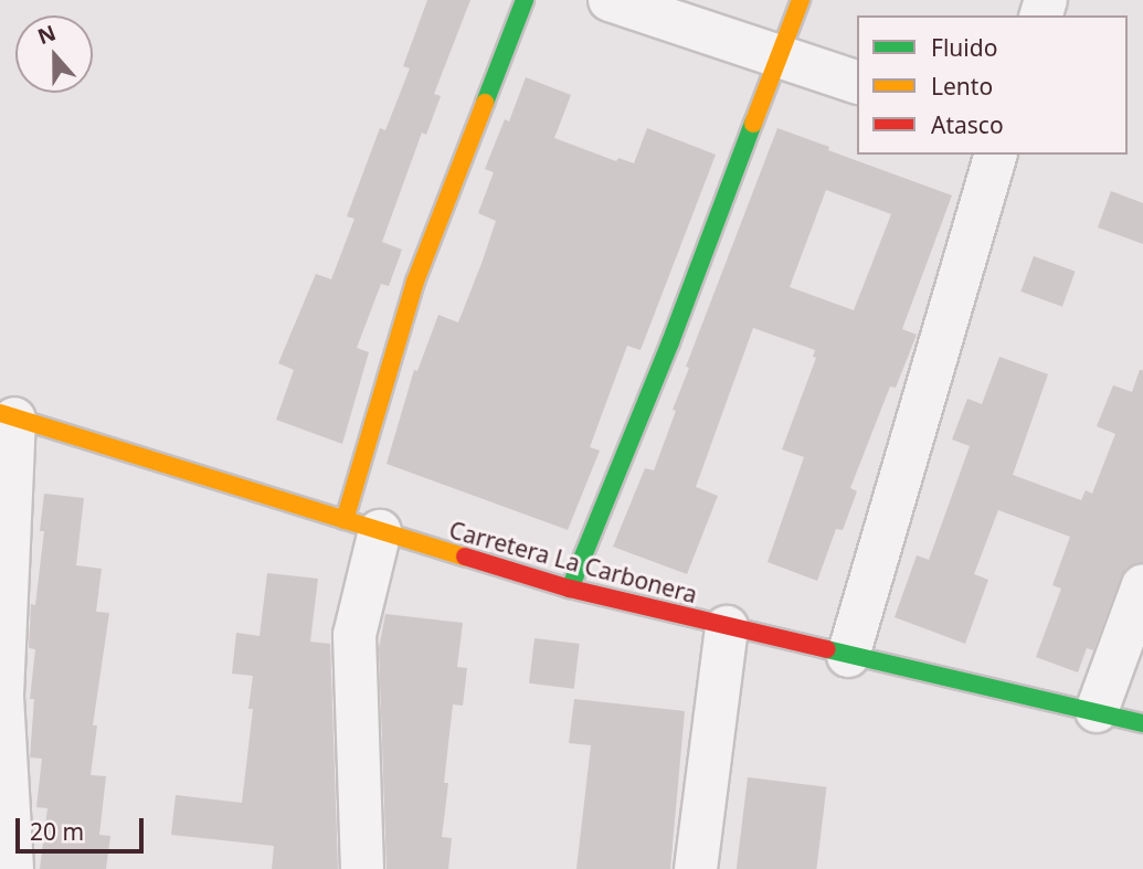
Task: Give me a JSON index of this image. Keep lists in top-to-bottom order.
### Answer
{
  "streets": {
    "street": ["Carretera La Carbonera"]
  },
  "legend": ["Fluido", "Lento", "Atasco"],
  "scale_bar": "20 m",
  "north": "top"
}
